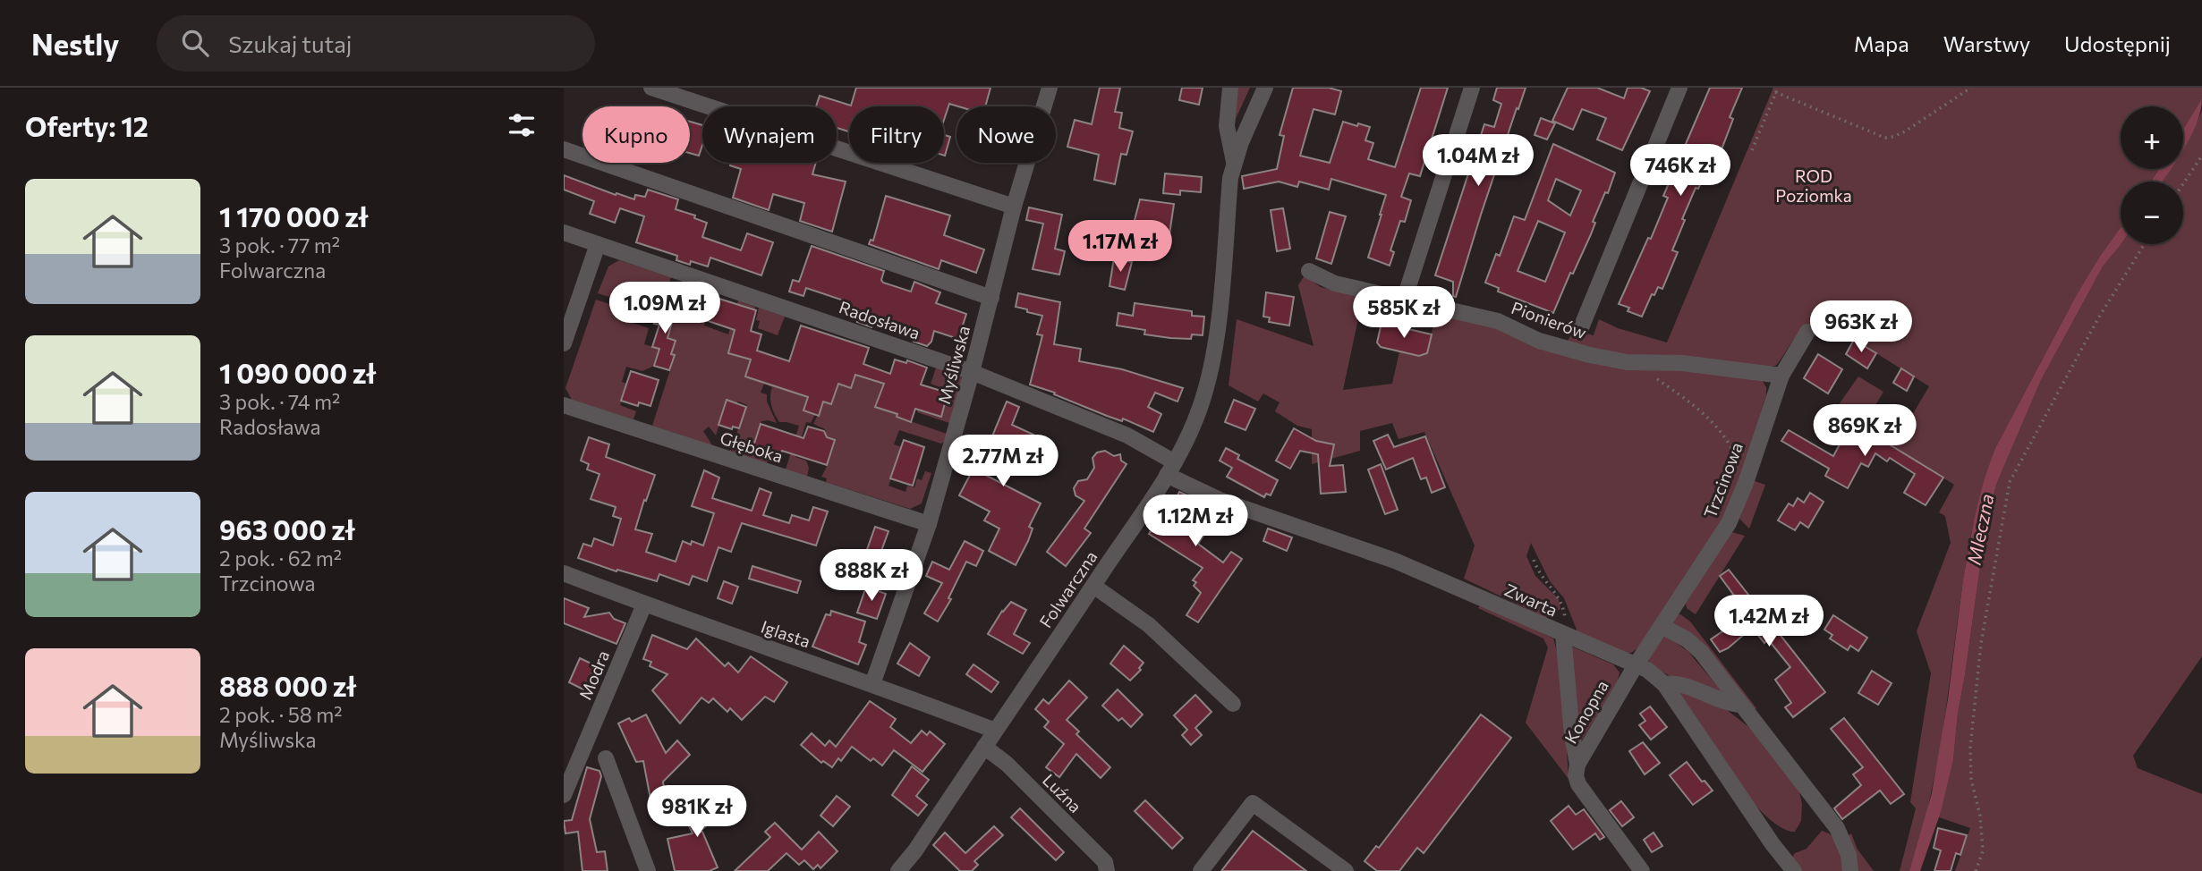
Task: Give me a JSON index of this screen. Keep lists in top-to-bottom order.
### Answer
{
  "streets": {
    "street": [
      "Radosława",
      "Pionierów",
      "Myśliwska",
      "Głęboka",
      "Trzcinowa",
      "Folwarczna",
      "Zwarta",
      "Iglasta",
      "Modra",
      "Konopna",
      "Luźna"
    ]
  },
  "crossings": [
    ["Radosława", "Myśliwska"],
    ["Radosława", "Folwarczna"],
    ["Radosława", "Zwarta"],
    ["Pionierów", "Trzcinowa"],
    ["Myśliwska", "Głęboka"],
    ["Myśliwska", "Iglasta"],
    ["Trzcinowa", "Zwarta"],
    ["Trzcinowa", "Konopna"],
    ["Folwarczna", "Zwarta"],
    ["Folwarczna", "Iglasta"],
    ["Folwarczna", "Luźna"],
    ["Zwarta", "Konopna"],
    ["Iglasta", "Modra"]
  ],
  "water": ["Mleczna"],
  "parks": ["ROD Poziomka"],
  "page": {
    "header": "Nestly",
    "search": "Szukaj tutaj",
    "nav": ["Mapa", "Warstwy", "Udostępnij"],
    "heading": "Oferty: 12",
    "map_buttons": ["+", "−"],
    "chip": [
      "Kupno",
      "Wynajem",
      "Filtry",
      "Nowe"
    ],
    "price": [
      "1.04M zł",
      "746K zł",
      "1.17M zł",
      "1.09M zł",
      "585K zł",
      "963K zł",
      "869K zł",
      "2.77M zł",
      "1.12M zł",
      "888K zł",
      "1.42M zł",
      "981K zł"
    ],
    "list": [
      {
        "name": "1 170 000 zł",
        "note": "3 pok. · 77 m² · Folwarczna"
      },
      {
        "name": "1 090 000 zł",
        "note": "3 pok. · 74 m² · Radosława"
      },
      {
        "name": "963 000 zł",
        "note": "2 pok. · 62 m² · Trzcinowa"
      },
      {
        "name": "888 000 zł",
        "note": "2 pok. · 58 m² · Myśliwska"
      }
    ]
  }
}
